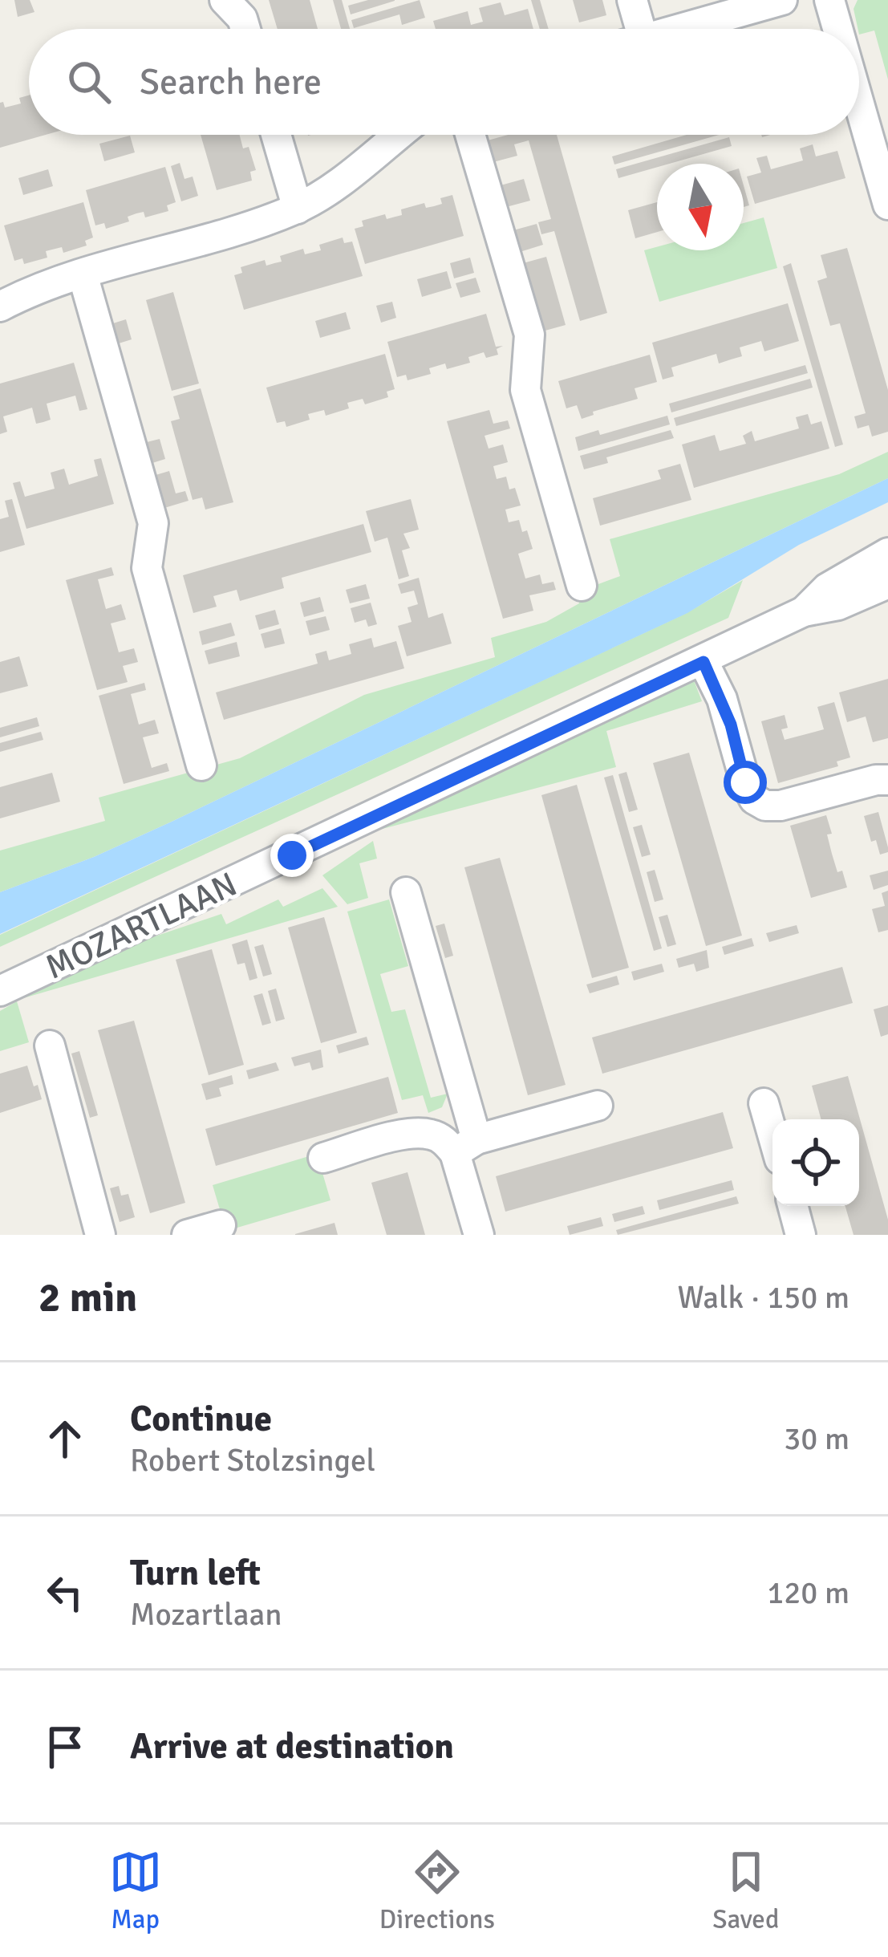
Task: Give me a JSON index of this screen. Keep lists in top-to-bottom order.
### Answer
{
  "streets": {
    "street": ["MOZARTLAAN"]
  },
  "north": "bottom",
  "page": {
    "search": "Search here",
    "heading": ["2 min", "Walk · 150 m"],
    "list": [
      ["Continue", "Robert Stolzsingel", "30 m"],
      ["Turn left", "Mozartlaan", "120 m"],
      "Arrive at destination"
    ],
    "nav": ["Map", "Directions", "Saved"]
  }
}
